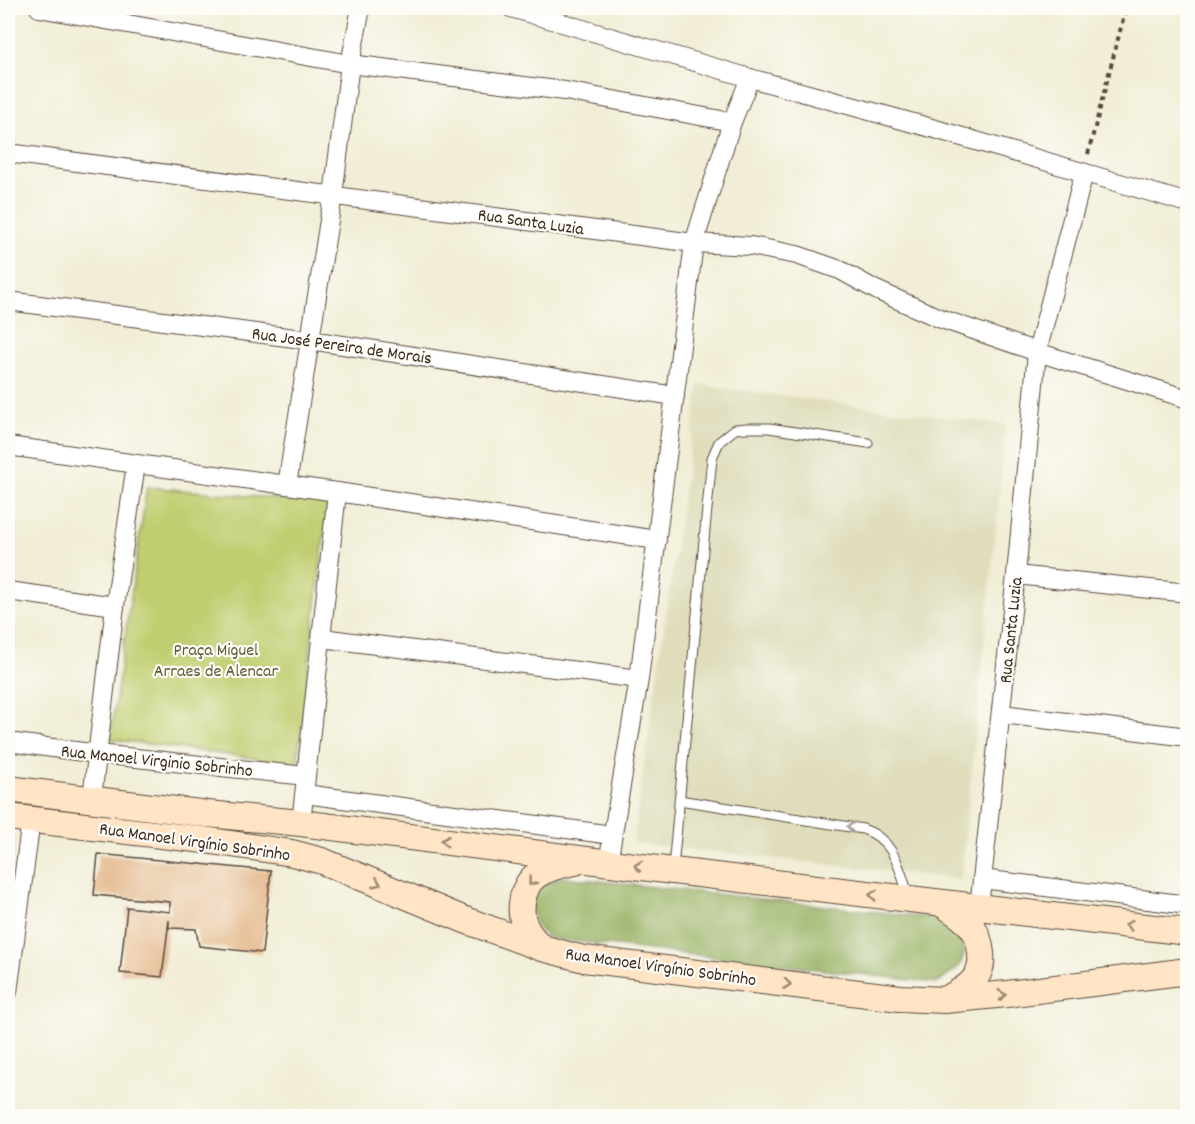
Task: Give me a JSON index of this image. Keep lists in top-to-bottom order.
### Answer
{
  "streets": {
    "main road": ["Rua Manoel Virgínio Sobrinho"],
    "street": ["Rua Santa Luzia", "Rua José Pereira de Morais", "Rua Manoel Virginio Sobrinho"]
  },
  "crossings": [
    ["Rua Santa Luzia", "Rua Manoel Virgínio Sobrinho"]
  ],
  "parks": ["Praça Miguel Arraes de Alencar"]
}
